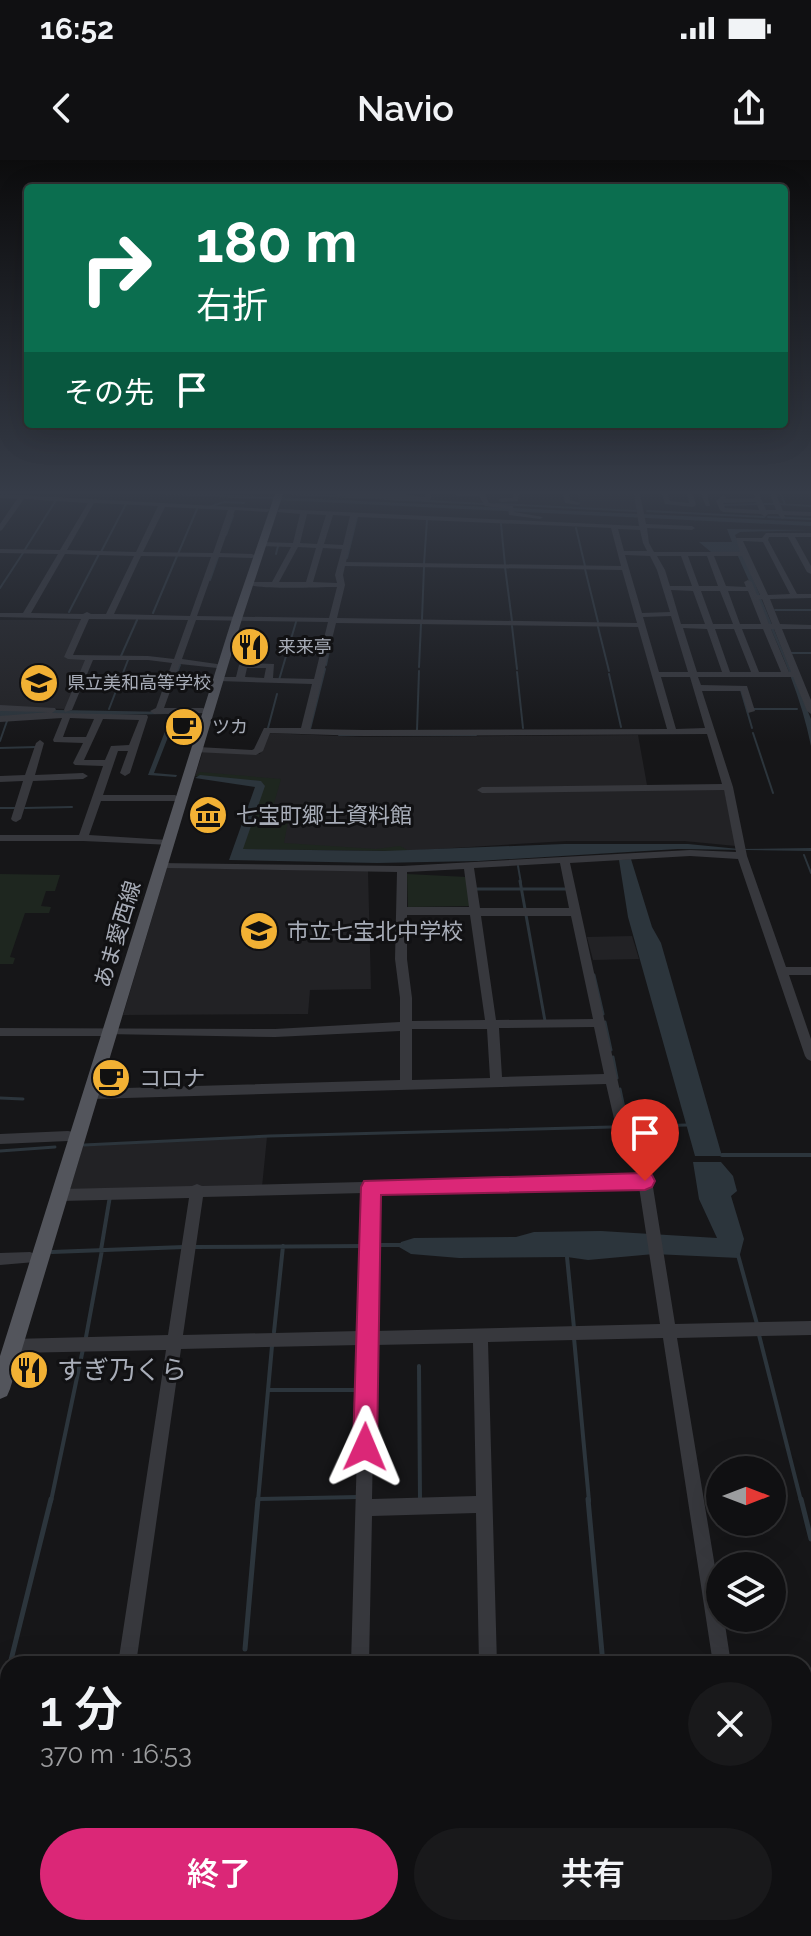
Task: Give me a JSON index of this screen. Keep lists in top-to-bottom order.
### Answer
{
  "streets": {
    "main road": ["あま愛西線"]
  },
  "places": {
    "restaurant": ["来来亭", "すぎ乃くら"],
    "school or university": ["県立美和高等学校", "市立七宝北中学校"],
    "cafe": ["ツカ", "コロナ"],
    "museum": ["七宝町郷土資料館"]
  },
  "north": "right",
  "page": {
    "status": "16:52",
    "header": "Navio",
    "turn": ["180 m", "右折"],
    "then": "その先",
    "heading": ["1 分", "370 m · 16:53"],
    "buttons": ["終了", "共有"]
  }
}
